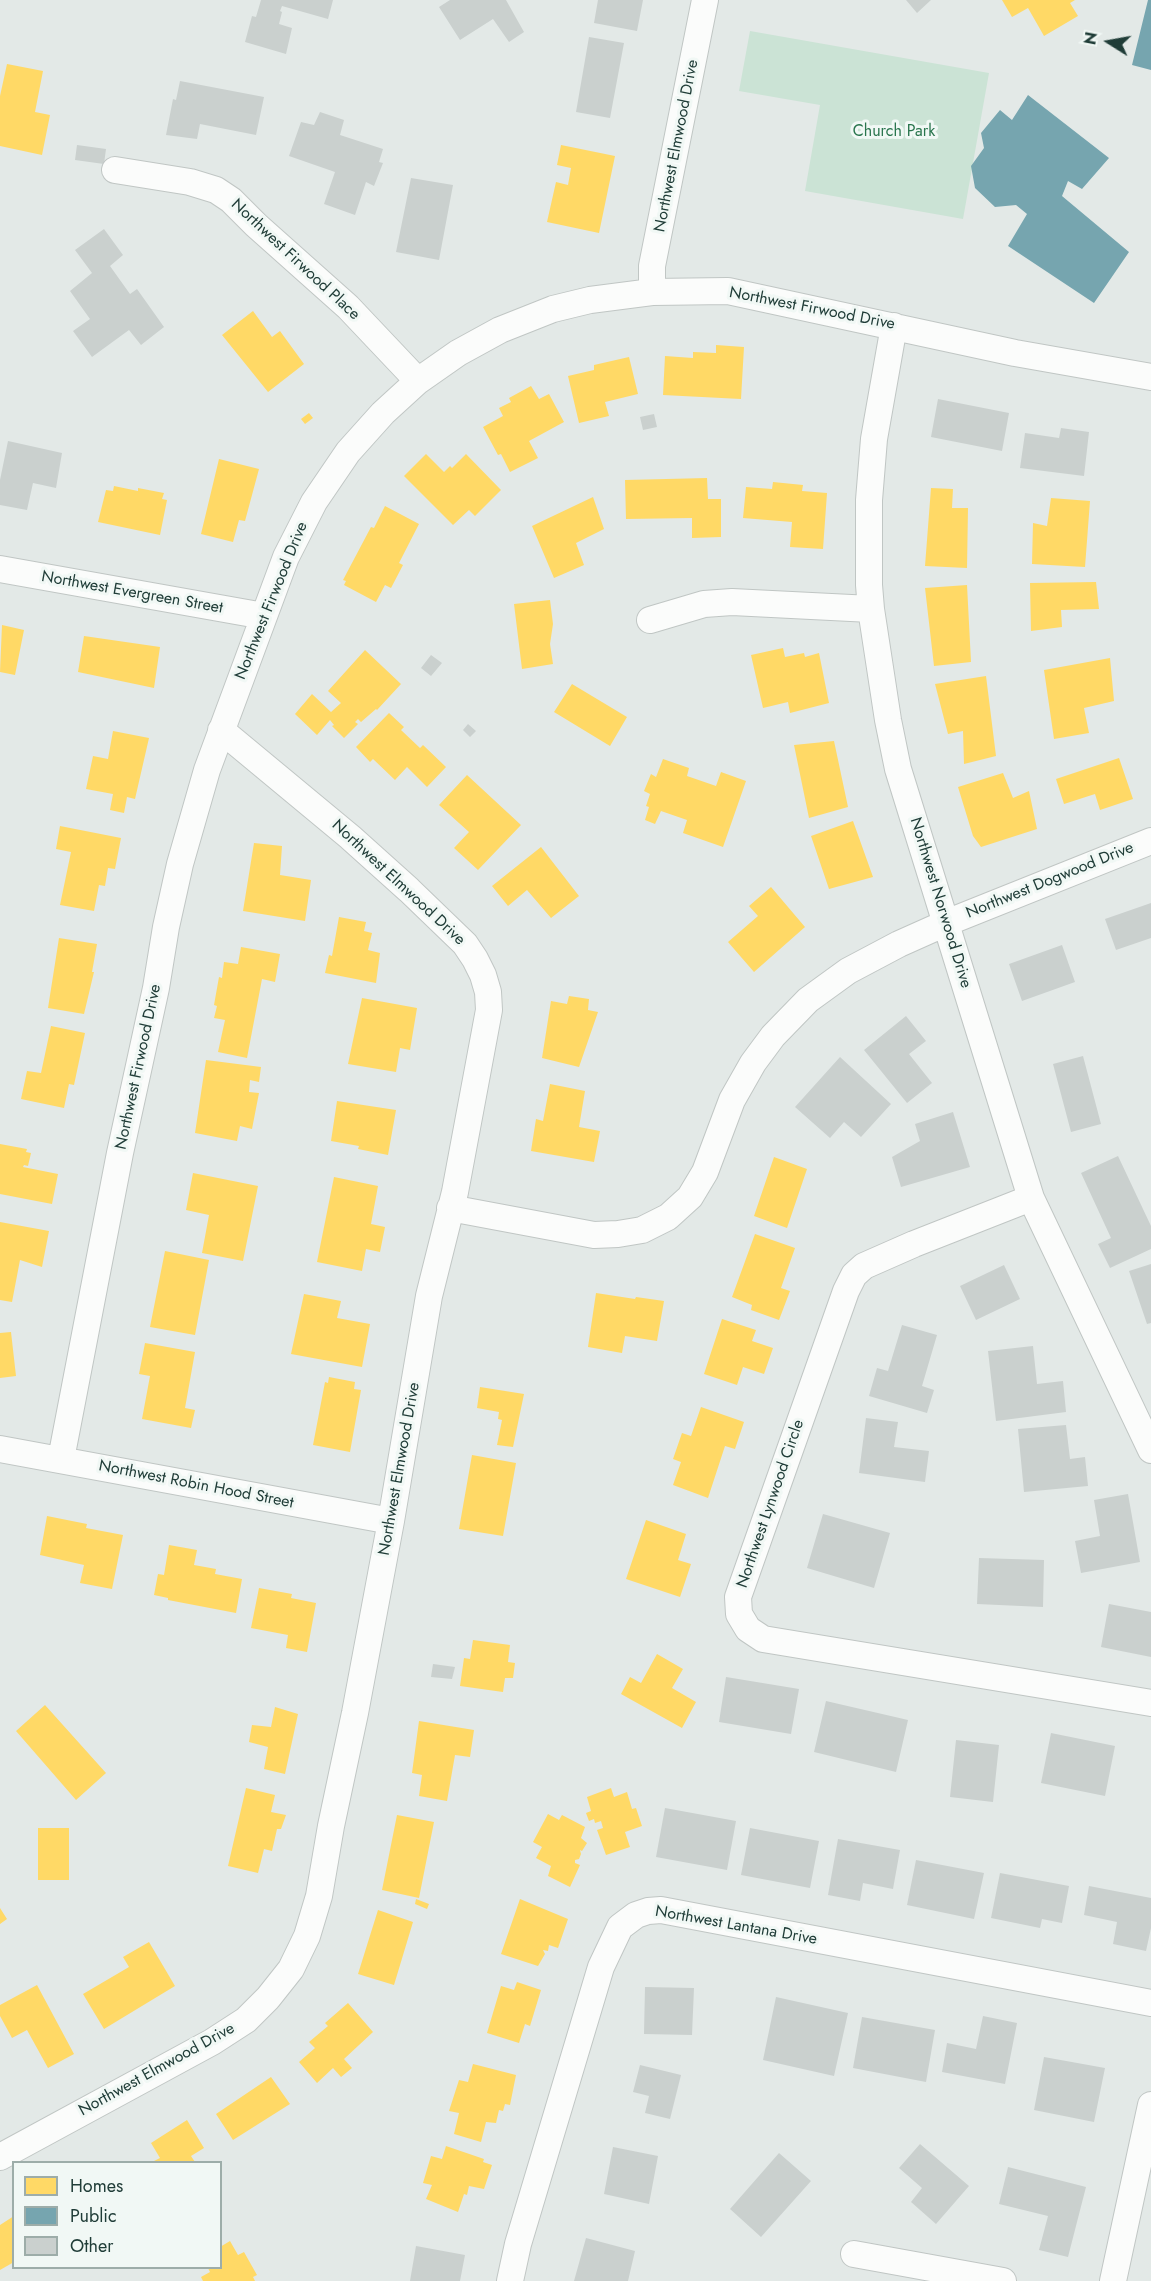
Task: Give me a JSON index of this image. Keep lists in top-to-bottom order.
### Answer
{
  "streets": {
    "street": [
      "Northwest Elmwood Drive",
      "Northwest Firwood Place",
      "Northwest Firwood Drive",
      "Northwest Evergreen Street",
      "Northwest Dogwood Drive",
      "Northwest Norwood Drive",
      "Northwest Robin Hood Street",
      "Northwest Lynwood Circle",
      "Northwest Lantana Drive"
    ]
  },
  "crossings": [
    ["Northwest Elmwood Drive", "Northwest Firwood Drive"],
    ["Northwest Elmwood Drive", "Northwest Dogwood Drive"],
    ["Northwest Elmwood Drive", "Northwest Robin Hood Street"],
    ["Northwest Firwood Place", "Northwest Firwood Drive"],
    ["Northwest Firwood Drive", "Northwest Evergreen Street"],
    ["Northwest Firwood Drive", "Northwest Norwood Drive"],
    ["Northwest Firwood Drive", "Northwest Robin Hood Street"],
    ["Northwest Dogwood Drive", "Northwest Norwood Drive"],
    ["Northwest Norwood Drive", "Northwest Lynwood Circle"]
  ],
  "parks": ["Church Park"],
  "legend": ["Homes", "Public", "Other"],
  "north": "left"
}
